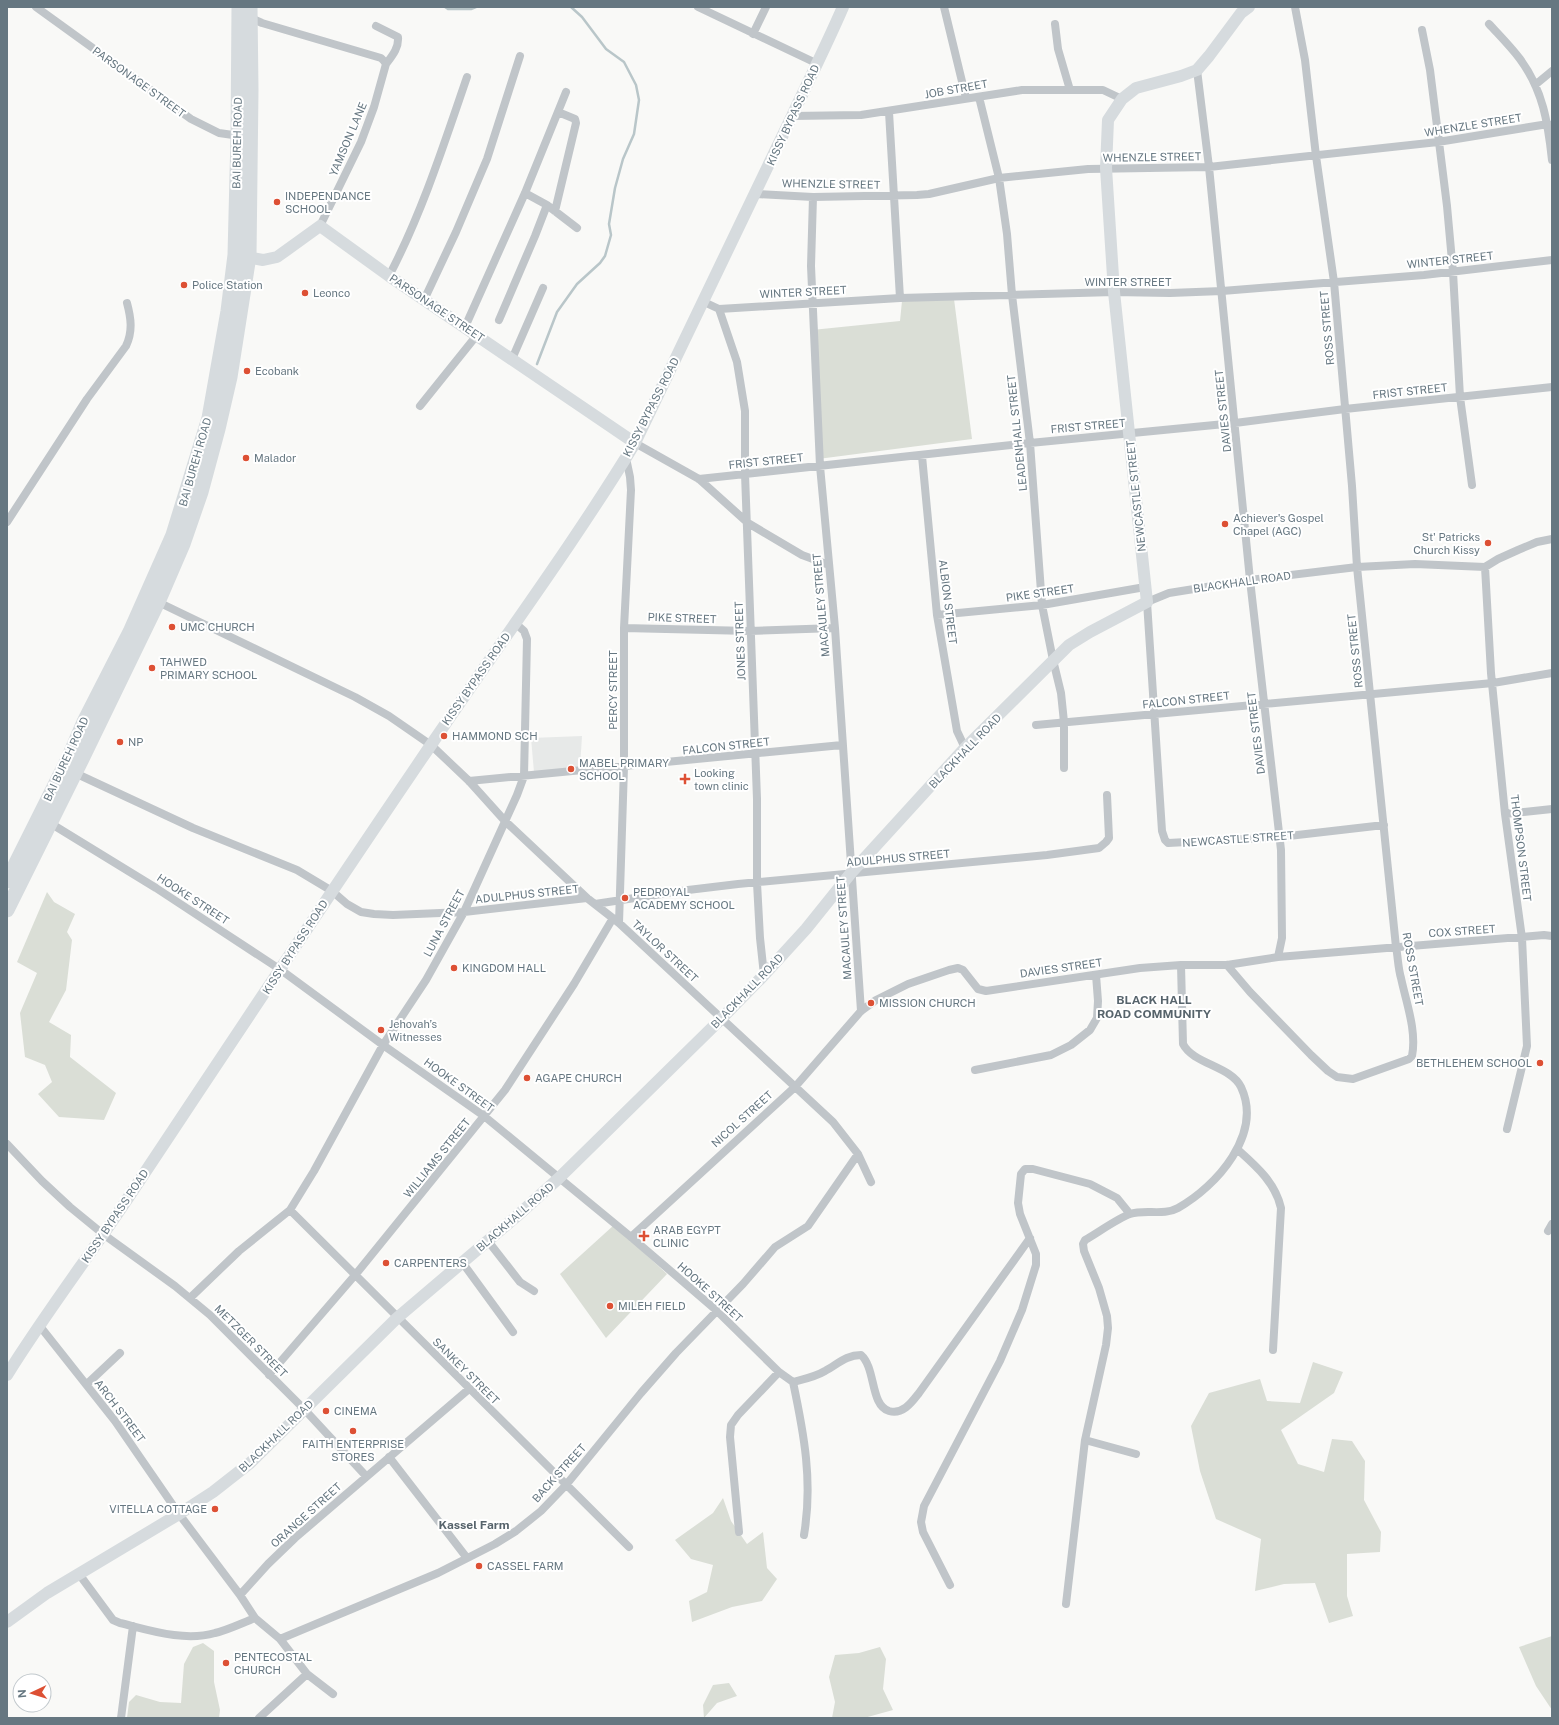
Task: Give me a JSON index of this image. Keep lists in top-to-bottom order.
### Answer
{
  "streets": {
    "highway": ["BAI BUREH ROAD"],
    "street": [
      "PARSONAGE STREET",
      "JOB STREET",
      "KISSY BYPASS ROAD",
      "WHENZLE STREET",
      "YAMSON LANE",
      "WINTER STREET",
      "ROSS STREET",
      "FRIST STREET",
      "DAVIES STREET",
      "LEADENHALL STREET",
      "NEWCASTLE STREET",
      "BLACKHALL ROAD",
      "PIKE STREET",
      "ALBION STREET",
      "MACAULEY STREET",
      "JONES STREET",
      "PERCY STREET",
      "FALCON STREET",
      "THOMPSON STREET",
      "ADULPHUS STREET",
      "HOOKE STREET",
      "LUNA STREET",
      "COX STREET",
      "TAYLOR STREET",
      "NICOL STREET",
      "WILLIAMS STREET",
      "METZGER STREET",
      "SANKEY STREET",
      "ARCH STREET",
      "BACK STREET",
      "ORANGE STREET"
    ]
  },
  "crossings": [
    ["PARSONAGE STREET", "KISSY BYPASS ROAD"],
    ["PARSONAGE STREET", "YAMSON LANE"],
    ["PARSONAGE STREET", "BAI BUREH ROAD"],
    ["JOB STREET", "KISSY BYPASS ROAD"],
    ["JOB STREET", "LEADENHALL STREET"],
    ["JOB STREET", "NEWCASTLE STREET"],
    ["KISSY BYPASS ROAD", "WHENZLE STREET"],
    ["KISSY BYPASS ROAD", "WINTER STREET"],
    ["KISSY BYPASS ROAD", "PERCY STREET"],
    ["KISSY BYPASS ROAD", "ADULPHUS STREET"],
    ["KISSY BYPASS ROAD", "HOOKE STREET"],
    ["KISSY BYPASS ROAD", "LUNA STREET"],
    ["KISSY BYPASS ROAD", "TAYLOR STREET"],
    ["KISSY BYPASS ROAD", "METZGER STREET"],
    ["KISSY BYPASS ROAD", "ARCH STREET"],
    ["WHENZLE STREET", "ROSS STREET"],
    ["WHENZLE STREET", "DAVIES STREET"],
    ["WHENZLE STREET", "LEADENHALL STREET"],
    ["WHENZLE STREET", "NEWCASTLE STREET"],
    ["WHENZLE STREET", "MACAULEY STREET"],
    ["WINTER STREET", "ROSS STREET"],
    ["WINTER STREET", "DAVIES STREET"],
    ["WINTER STREET", "LEADENHALL STREET"],
    ["WINTER STREET", "NEWCASTLE STREET"],
    ["WINTER STREET", "MACAULEY STREET"],
    ["WINTER STREET", "JONES STREET"],
    ["ROSS STREET", "FRIST STREET"],
    ["ROSS STREET", "DAVIES STREET"],
    ["ROSS STREET", "NEWCASTLE STREET"],
    ["ROSS STREET", "BLACKHALL ROAD"],
    ["ROSS STREET", "FALCON STREET"],
    ["ROSS STREET", "COX STREET"],
    ["FRIST STREET", "DAVIES STREET"],
    ["FRIST STREET", "LEADENHALL STREET"],
    ["FRIST STREET", "NEWCASTLE STREET"],
    ["FRIST STREET", "ALBION STREET"],
    ["FRIST STREET", "MACAULEY STREET"],
    ["FRIST STREET", "JONES STREET"],
    ["DAVIES STREET", "NEWCASTLE STREET"],
    ["DAVIES STREET", "BLACKHALL ROAD"],
    ["DAVIES STREET", "MACAULEY STREET"],
    ["DAVIES STREET", "FALCON STREET"],
    ["DAVIES STREET", "COX STREET"],
    ["DAVIES STREET", "NICOL STREET"],
    ["LEADENHALL STREET", "BLACKHALL ROAD"],
    ["LEADENHALL STREET", "PIKE STREET"],
    ["LEADENHALL STREET", "FALCON STREET"],
    ["NEWCASTLE STREET", "BLACKHALL ROAD"],
    ["NEWCASTLE STREET", "PIKE STREET"],
    ["NEWCASTLE STREET", "FALCON STREET"],
    ["BLACKHALL ROAD", "ALBION STREET"],
    ["BLACKHALL ROAD", "MACAULEY STREET"],
    ["BLACKHALL ROAD", "JONES STREET"],
    ["BLACKHALL ROAD", "THOMPSON STREET"],
    ["BLACKHALL ROAD", "ADULPHUS STREET"],
    ["BLACKHALL ROAD", "HOOKE STREET"],
    ["BLACKHALL ROAD", "TAYLOR STREET"],
    ["BLACKHALL ROAD", "METZGER STREET"],
    ["BLACKHALL ROAD", "SANKEY STREET"],
    ["BLACKHALL ROAD", "ARCH STREET"],
    ["PIKE STREET", "ALBION STREET"],
    ["PIKE STREET", "MACAULEY STREET"],
    ["PIKE STREET", "JONES STREET"],
    ["PIKE STREET", "PERCY STREET"],
    ["MACAULEY STREET", "FALCON STREET"],
    ["MACAULEY STREET", "ADULPHUS STREET"],
    ["MACAULEY STREET", "NICOL STREET"],
    ["JONES STREET", "FALCON STREET"],
    ["JONES STREET", "ADULPHUS STREET"],
    ["PERCY STREET", "FALCON STREET"],
    ["PERCY STREET", "ADULPHUS STREET"],
    ["PERCY STREET", "TAYLOR STREET"],
    ["PERCY STREET", "WILLIAMS STREET"],
    ["FALCON STREET", "THOMPSON STREET"],
    ["FALCON STREET", "LUNA STREET"],
    ["FALCON STREET", "TAYLOR STREET"],
    ["THOMPSON STREET", "COX STREET"],
    ["ADULPHUS STREET", "LUNA STREET"],
    ["ADULPHUS STREET", "TAYLOR STREET"],
    ["HOOKE STREET", "LUNA STREET"],
    ["HOOKE STREET", "NICOL STREET"],
    ["HOOKE STREET", "WILLIAMS STREET"],
    ["HOOKE STREET", "BACK STREET"],
    ["LUNA STREET", "TAYLOR STREET"],
    ["LUNA STREET", "SANKEY STREET"],
    ["TAYLOR STREET", "NICOL STREET"],
    ["TAYLOR STREET", "WILLIAMS STREET"],
    ["TAYLOR STREET", "BACK STREET"],
    ["WILLIAMS STREET", "METZGER STREET"],
    ["WILLIAMS STREET", "SANKEY STREET"],
    ["METZGER STREET", "ORANGE STREET"],
    ["SANKEY STREET", "BACK STREET"],
    ["SANKEY STREET", "ORANGE STREET"]
  ],
  "districts": ["BLACK HALL ROAD COMMUNITY", "Kassel Farm"],
  "places": {
    "other": [
      "INDEPENDANCE SCHOOL",
      "Police Station",
      "Leonco",
      "Ecobank",
      "Malador",
      "Achiever's Gospel Chapel (AGC)",
      "St' Patricks Church Kissy",
      "UMC CHURCH",
      "TAHWED PRIMARY SCHOOL",
      "HAMMOND SCH",
      "NP",
      "MABEL PRIMARY SCHOOL",
      "PEDROYAL ACADEMY SCHOOL",
      "KINGDOM HALL",
      "MISSION CHURCH",
      "Jehovah’s Witnesses",
      "BETHLEHEM SCHOOL",
      "AGAPE CHURCH",
      "CARPENTERS",
      "MILEH FIELD",
      "CINEMA",
      "FAITH ENTERPRISE STORES",
      "VITELLA COTTAGE",
      "CASSEL FARM",
      "PENTECOSTAL CHURCH"
    ],
    "health": ["Looking town clinic", "ARAB EGYPT CLINIC"]
  },
  "north": "left"
}
